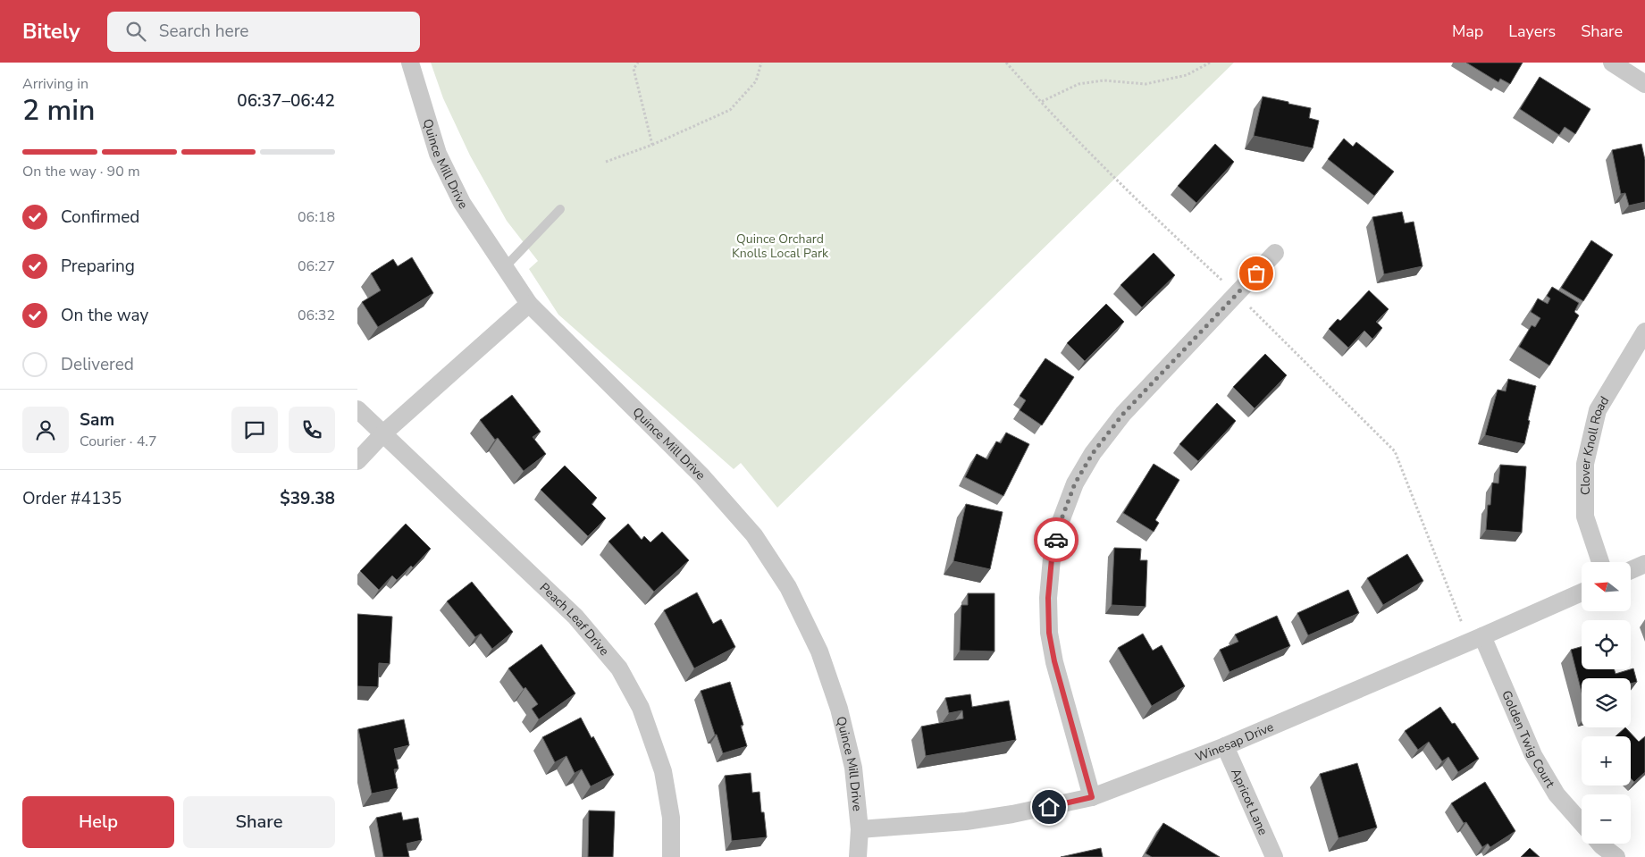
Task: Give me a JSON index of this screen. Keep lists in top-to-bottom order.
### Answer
{
  "streets": {
    "street": [
      "Quince Mill Drive",
      "Clover Knoll Road",
      "Peach Leaf Drive",
      "Golden Twig Court",
      "Winesap Drive",
      "Apricot Lane"
    ]
  },
  "crossings": [
    ["Quince Mill Drive", "Winesap Drive"],
    ["Golden Twig Court", "Winesap Drive"],
    ["Winesap Drive", "Apricot Lane"]
  ],
  "parks": ["Quince Orchard Knolls Local Park"],
  "north": "left",
  "page": {
    "header": "Bitely",
    "search": "Search here",
    "nav": ["Map", "Layers", "Share"],
    "heading": ["2 min", "Arriving in", "06:37–06:42"],
    "panel": [
      "Sam",
      "Courier · 4.7",
      "Order #4135",
      "$39.38"
    ],
    "bar": "On the way · 90 m",
    "list": [
      ["Confirmed", "06:18"],
      ["Preparing", "06:27"],
      ["On the way", "06:32"],
      "Delivered"
    ],
    "map_buttons": ["+", "−"],
    "buttons": ["Help", "Share"]
  }
}
